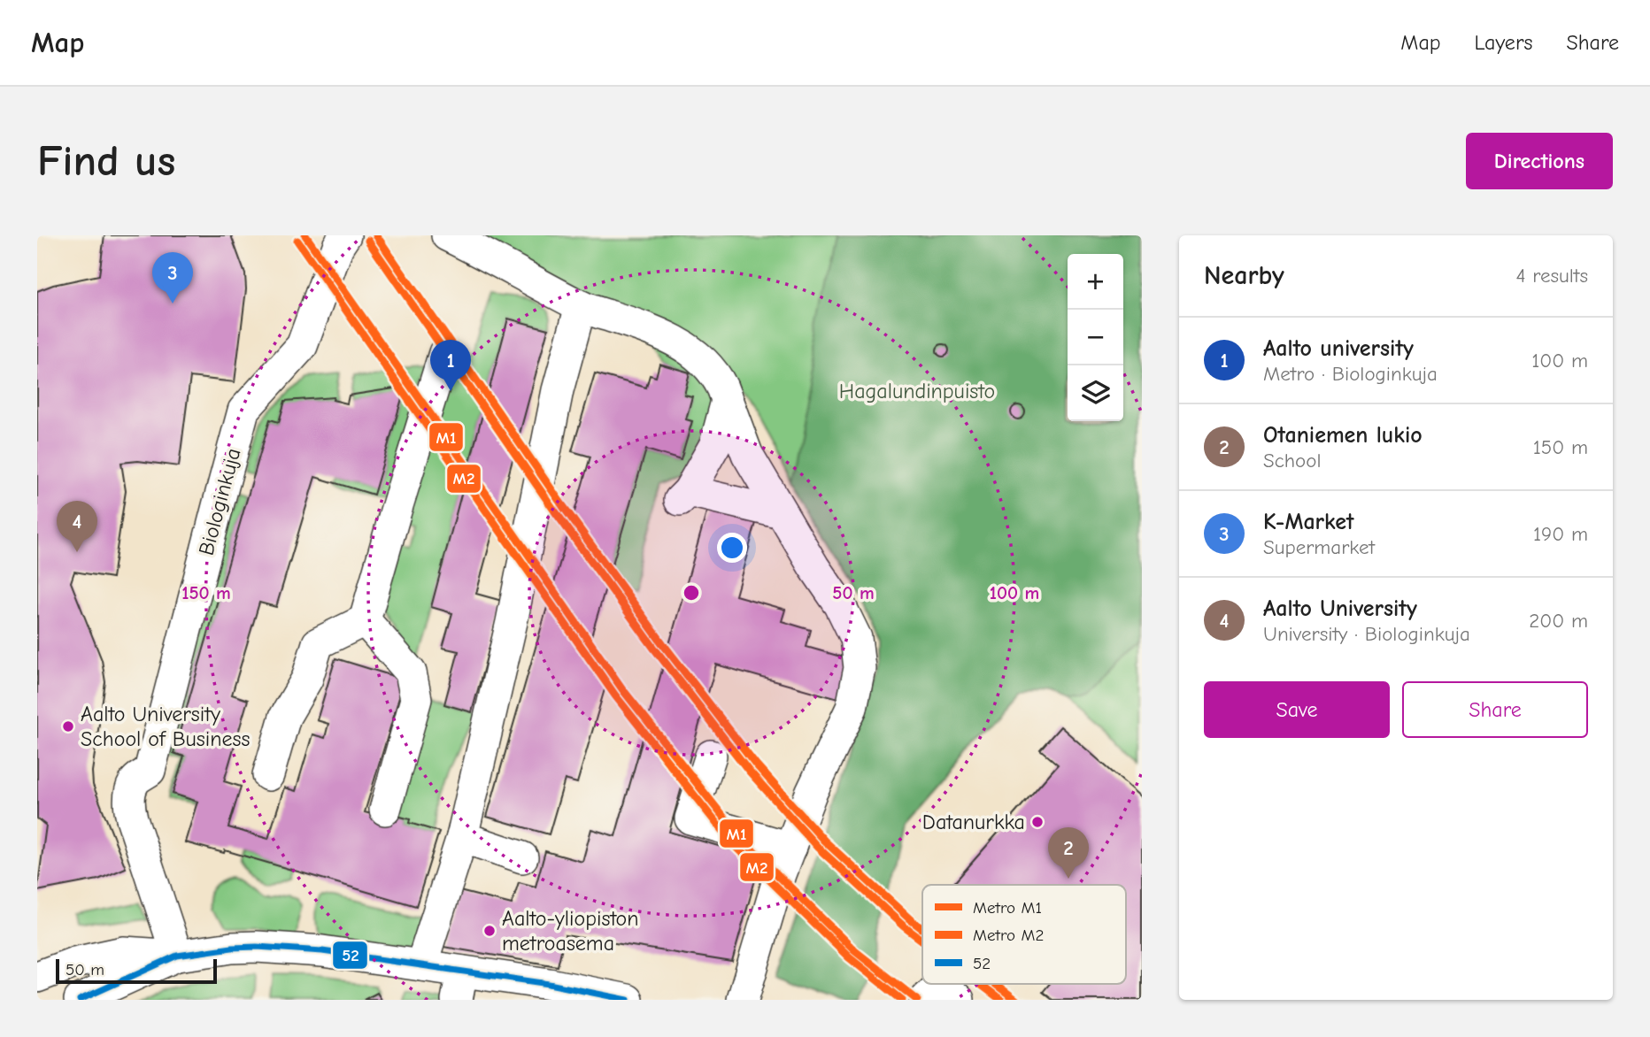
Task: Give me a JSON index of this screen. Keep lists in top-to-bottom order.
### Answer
{
  "streets": {
    "street": ["Biologinkuja"]
  },
  "parks": ["Hagalundinpuisto"],
  "places": ["Aalto University School of Business", "Datanurkka", "Aalto-yliopiston metroasema"],
  "lines": ["metro line M1", "metro line M2", "transit line 52"],
  "legend": ["Metro M1", "Metro M2", "52"],
  "scale_bar": "50 m",
  "page": {
    "header": "Map",
    "nav": ["Map", "Layers", "Share"],
    "buttons": [
      "Directions",
      ["Save", "Share"]
    ],
    "title": "Find us",
    "heading": ["Nearby", "4 results"],
    "pins": [
      "3",
      "1",
      "4",
      "2"
    ],
    "map_buttons": ["+", "−"],
    "list": [
      {
        "mark": "1",
        "name": "Aalto university",
        "note": "Metro · Biologinkuja",
        "value": "100 m"
      },
      {
        "mark": "2",
        "name": "Otaniemen lukio",
        "note": "School",
        "value": "150 m"
      },
      {
        "mark": "3",
        "name": "K-Market",
        "note": "Supermarket",
        "value": "190 m"
      },
      {
        "mark": "4",
        "name": "Aalto University",
        "note": "University · Biologinkuja",
        "value": "200 m"
      }
    ],
    "scale": "50 m"
  },
  "rings": ["50 m", "100 m", "150 m"]
}
